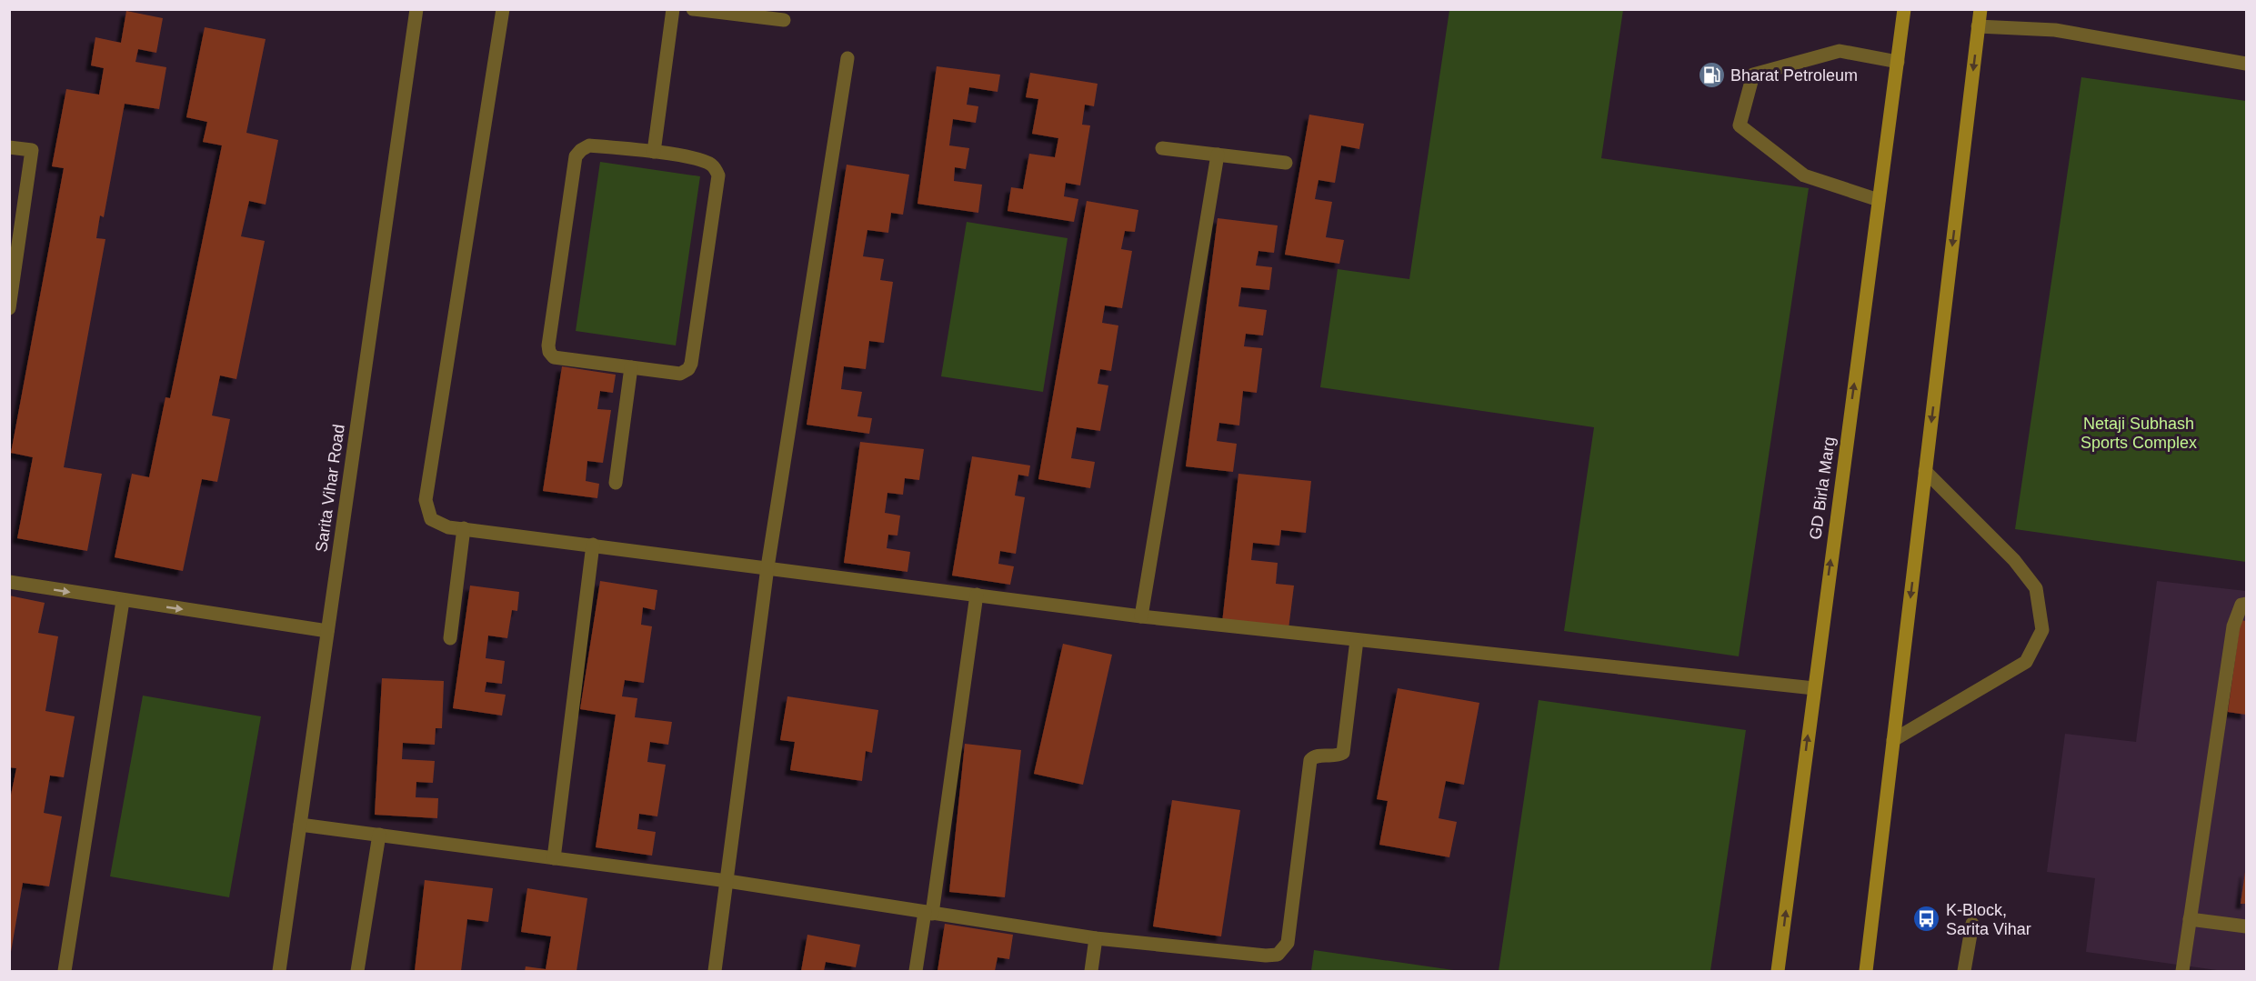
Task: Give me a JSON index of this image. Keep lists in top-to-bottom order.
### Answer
{
  "streets": {
    "main road": ["GD Birla Marg"],
    "street": ["Sarita Vihar Road"]
  },
  "parks": ["Netaji Subhash Sports Complex"],
  "places": {
    "fuel station": ["Bharat Petroleum"],
    "bus stop": ["K-Block, Sarita Vihar"]
  }
}
